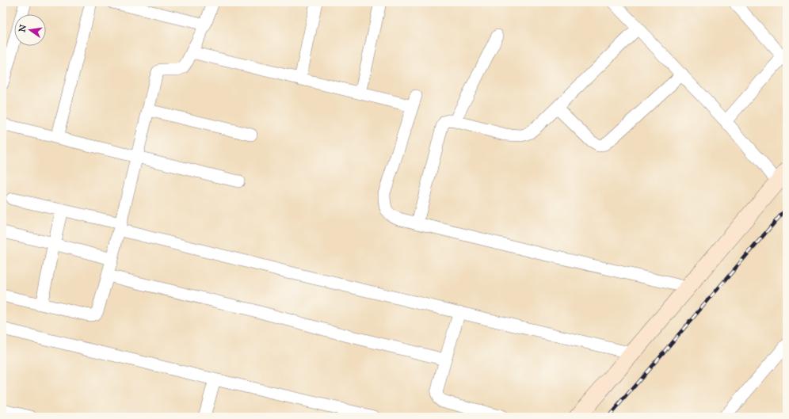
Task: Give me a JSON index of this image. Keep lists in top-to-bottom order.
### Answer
{
  "north": "left"
}
